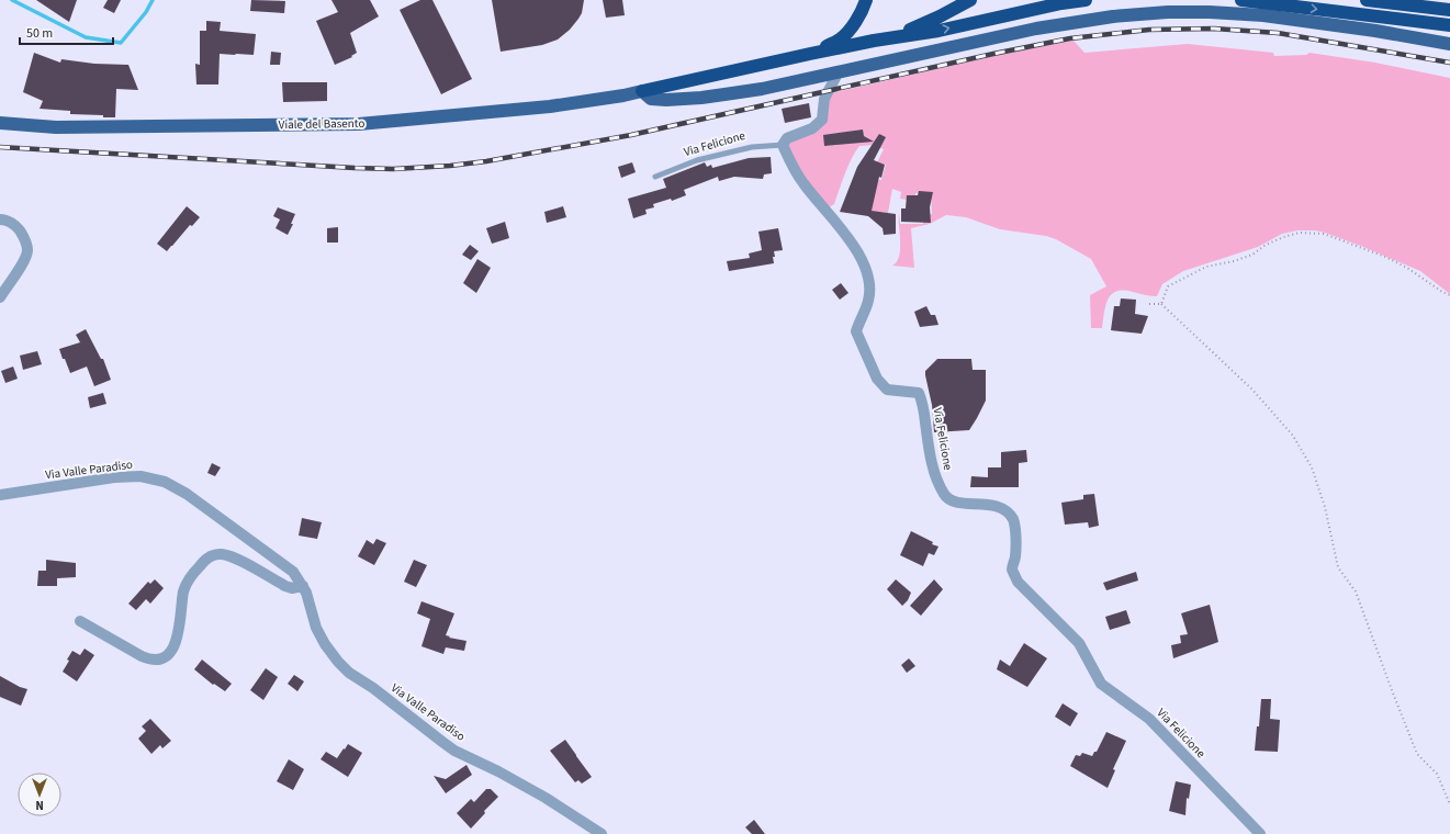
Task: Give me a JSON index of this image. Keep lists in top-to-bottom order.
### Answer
{
  "streets": {
    "main road": ["Viale del Basento"],
    "street": ["Via Felicione", "Via Valle Paradiso"]
  },
  "scale_bar": "50 m",
  "north": "bottom"
}
